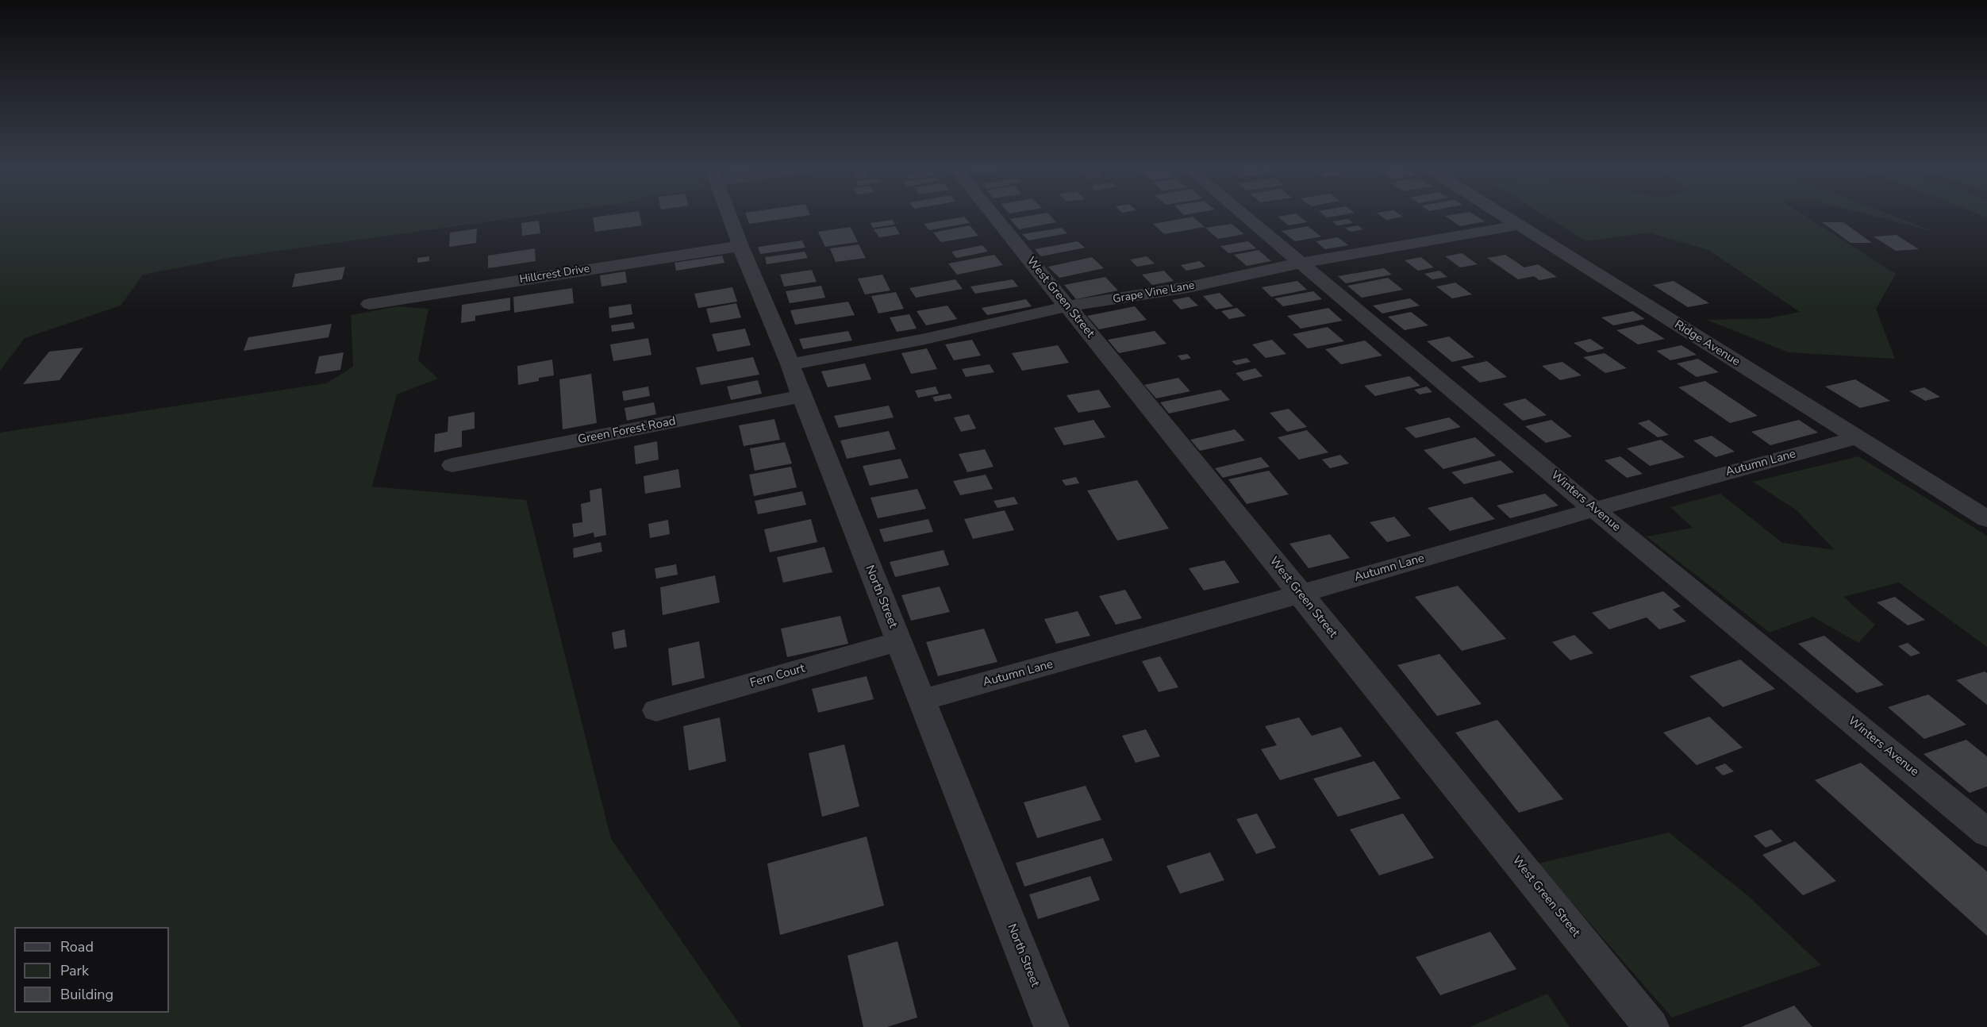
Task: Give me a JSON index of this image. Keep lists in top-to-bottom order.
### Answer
{
  "streets": {
    "street": [
      "Hillcrest Drive",
      "Grape Vine Lane",
      "West Green Street",
      "Ridge Avenue",
      "Green Forest Road",
      "Autumn Lane",
      "Winters Avenue",
      "North Street",
      "Fern Court"
    ]
  },
  "crossings": [
    ["Hillcrest Drive", "North Street"],
    ["Grape Vine Lane", "West Green Street"],
    ["Grape Vine Lane", "Ridge Avenue"],
    ["Grape Vine Lane", "Winters Avenue"],
    ["Grape Vine Lane", "North Street"],
    ["West Green Street", "Autumn Lane"],
    ["Ridge Avenue", "Autumn Lane"],
    ["Green Forest Road", "North Street"],
    ["Autumn Lane", "Winters Avenue"],
    ["Autumn Lane", "North Street"],
    ["North Street", "Fern Court"]
  ],
  "legend": ["Road", "Park", "Building"]
}
